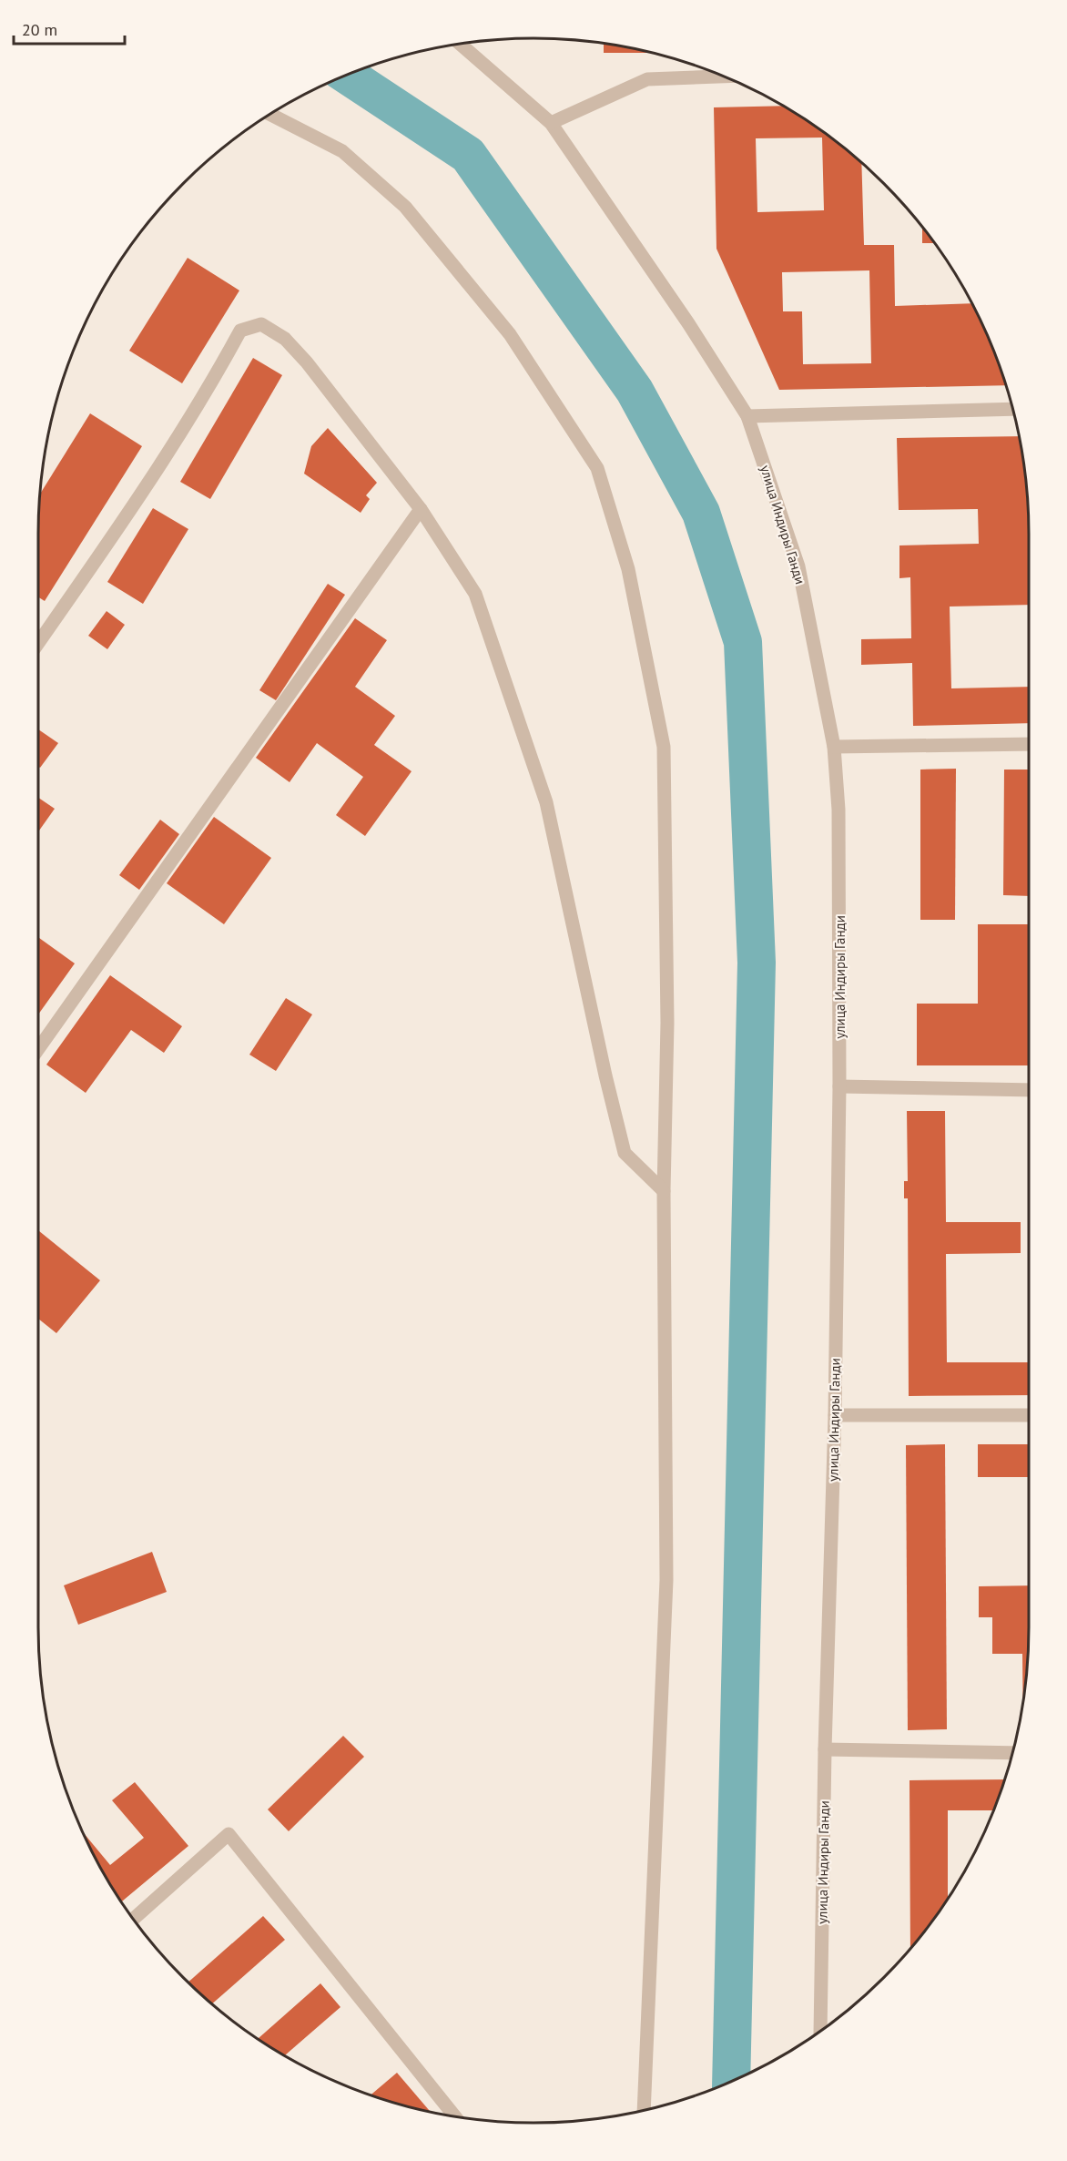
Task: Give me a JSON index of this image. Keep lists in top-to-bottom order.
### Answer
{
  "streets": {
    "street": ["улица Индиры Ганди"]
  },
  "scale_bar": "20 m"
}
